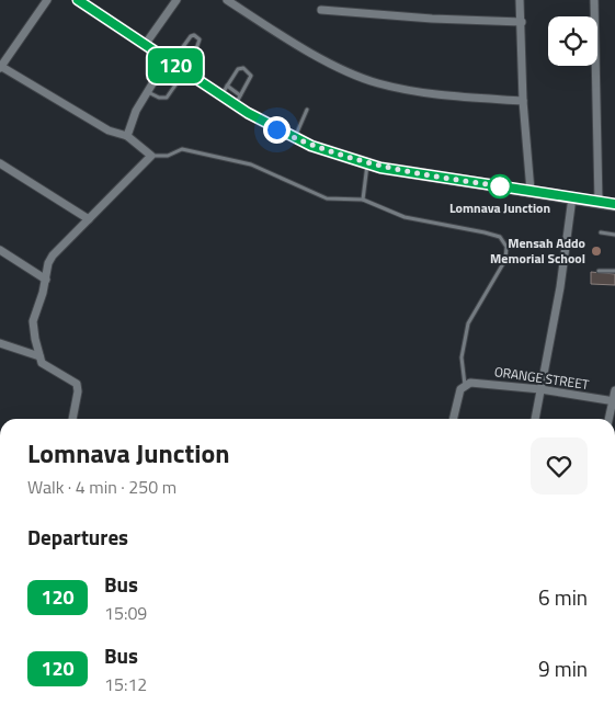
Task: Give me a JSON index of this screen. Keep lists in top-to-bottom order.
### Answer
{
  "streets": {
    "street": ["ORANGE STREET"]
  },
  "places": ["Lomnava Junction", "Mensah Addo Memorial School"],
  "lines": ["bus line 120"],
  "page": {
    "on_map": "120",
    "heading": [
      ["Lomnava Junction", "Walk · 4 min · 250 m"],
      "Departures"
    ],
    "list": [
      {
        "mark": "120",
        "name": "Bus",
        "note": "15:09",
        "value": "6 min"
      },
      {
        "mark": "120",
        "name": "Bus",
        "note": "15:12",
        "value": "9 min"
      }
    ]
  }
}
